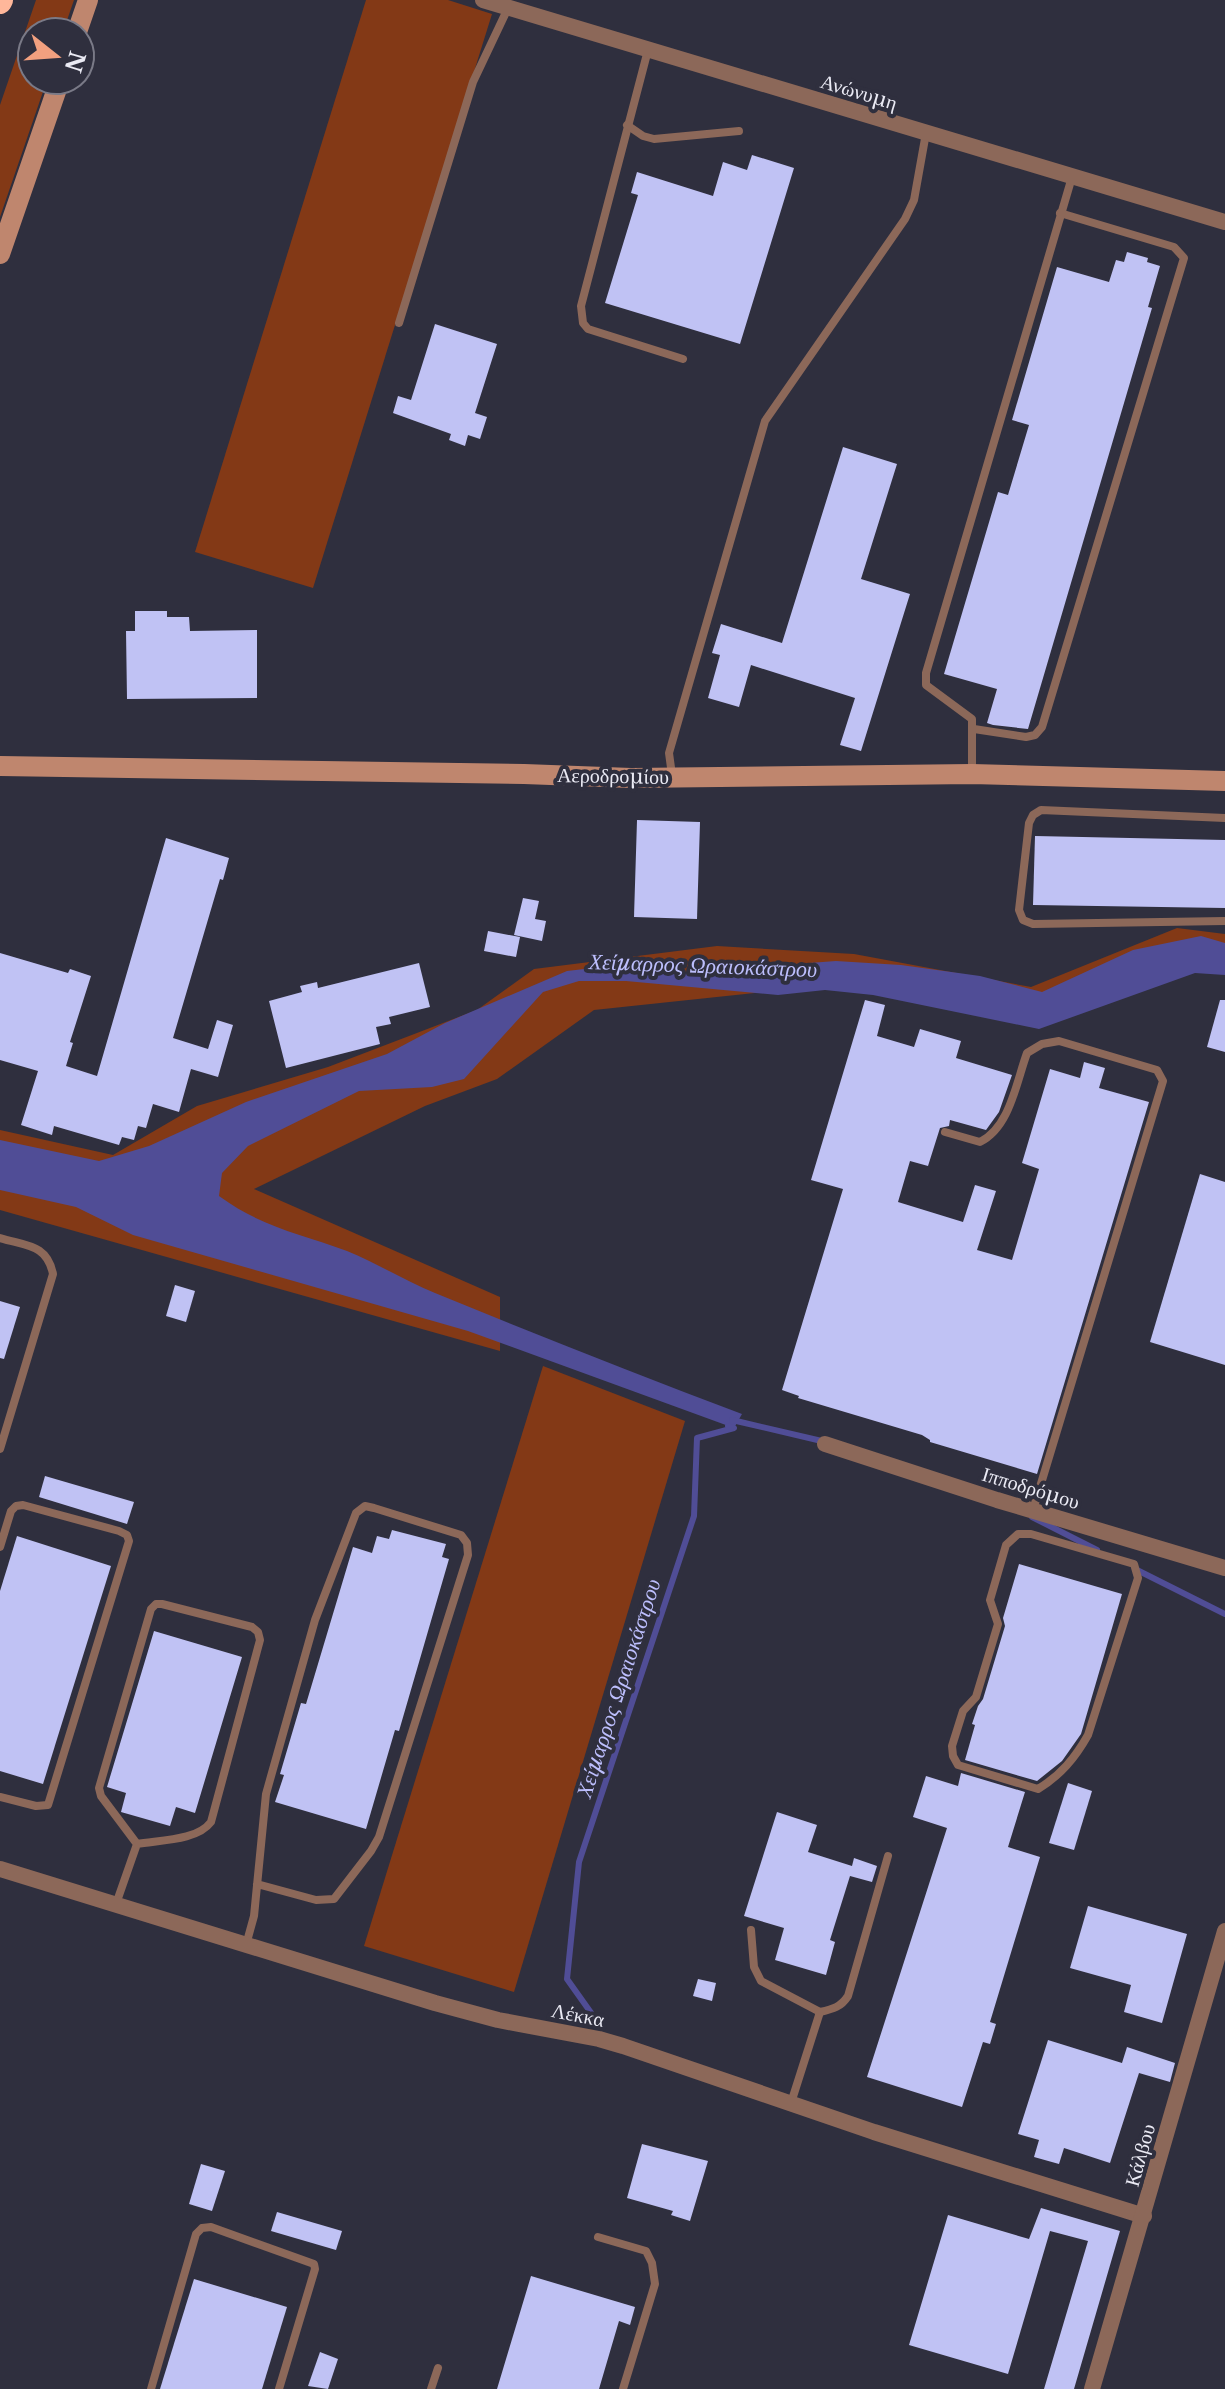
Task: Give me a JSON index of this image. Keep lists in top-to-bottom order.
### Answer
{
  "streets": {
    "street": [
      "Ανώνυμη",
      "Αεροδρομίου",
      "Ιπποδρόμου",
      "Λέκκα",
      "Κάλβου"
    ]
  },
  "crossings": [
    ["Λέκκα", "Κάλβου"]
  ],
  "water": ["Χείμαρρος Ωραιοκάστρου"],
  "north": "right"
}
